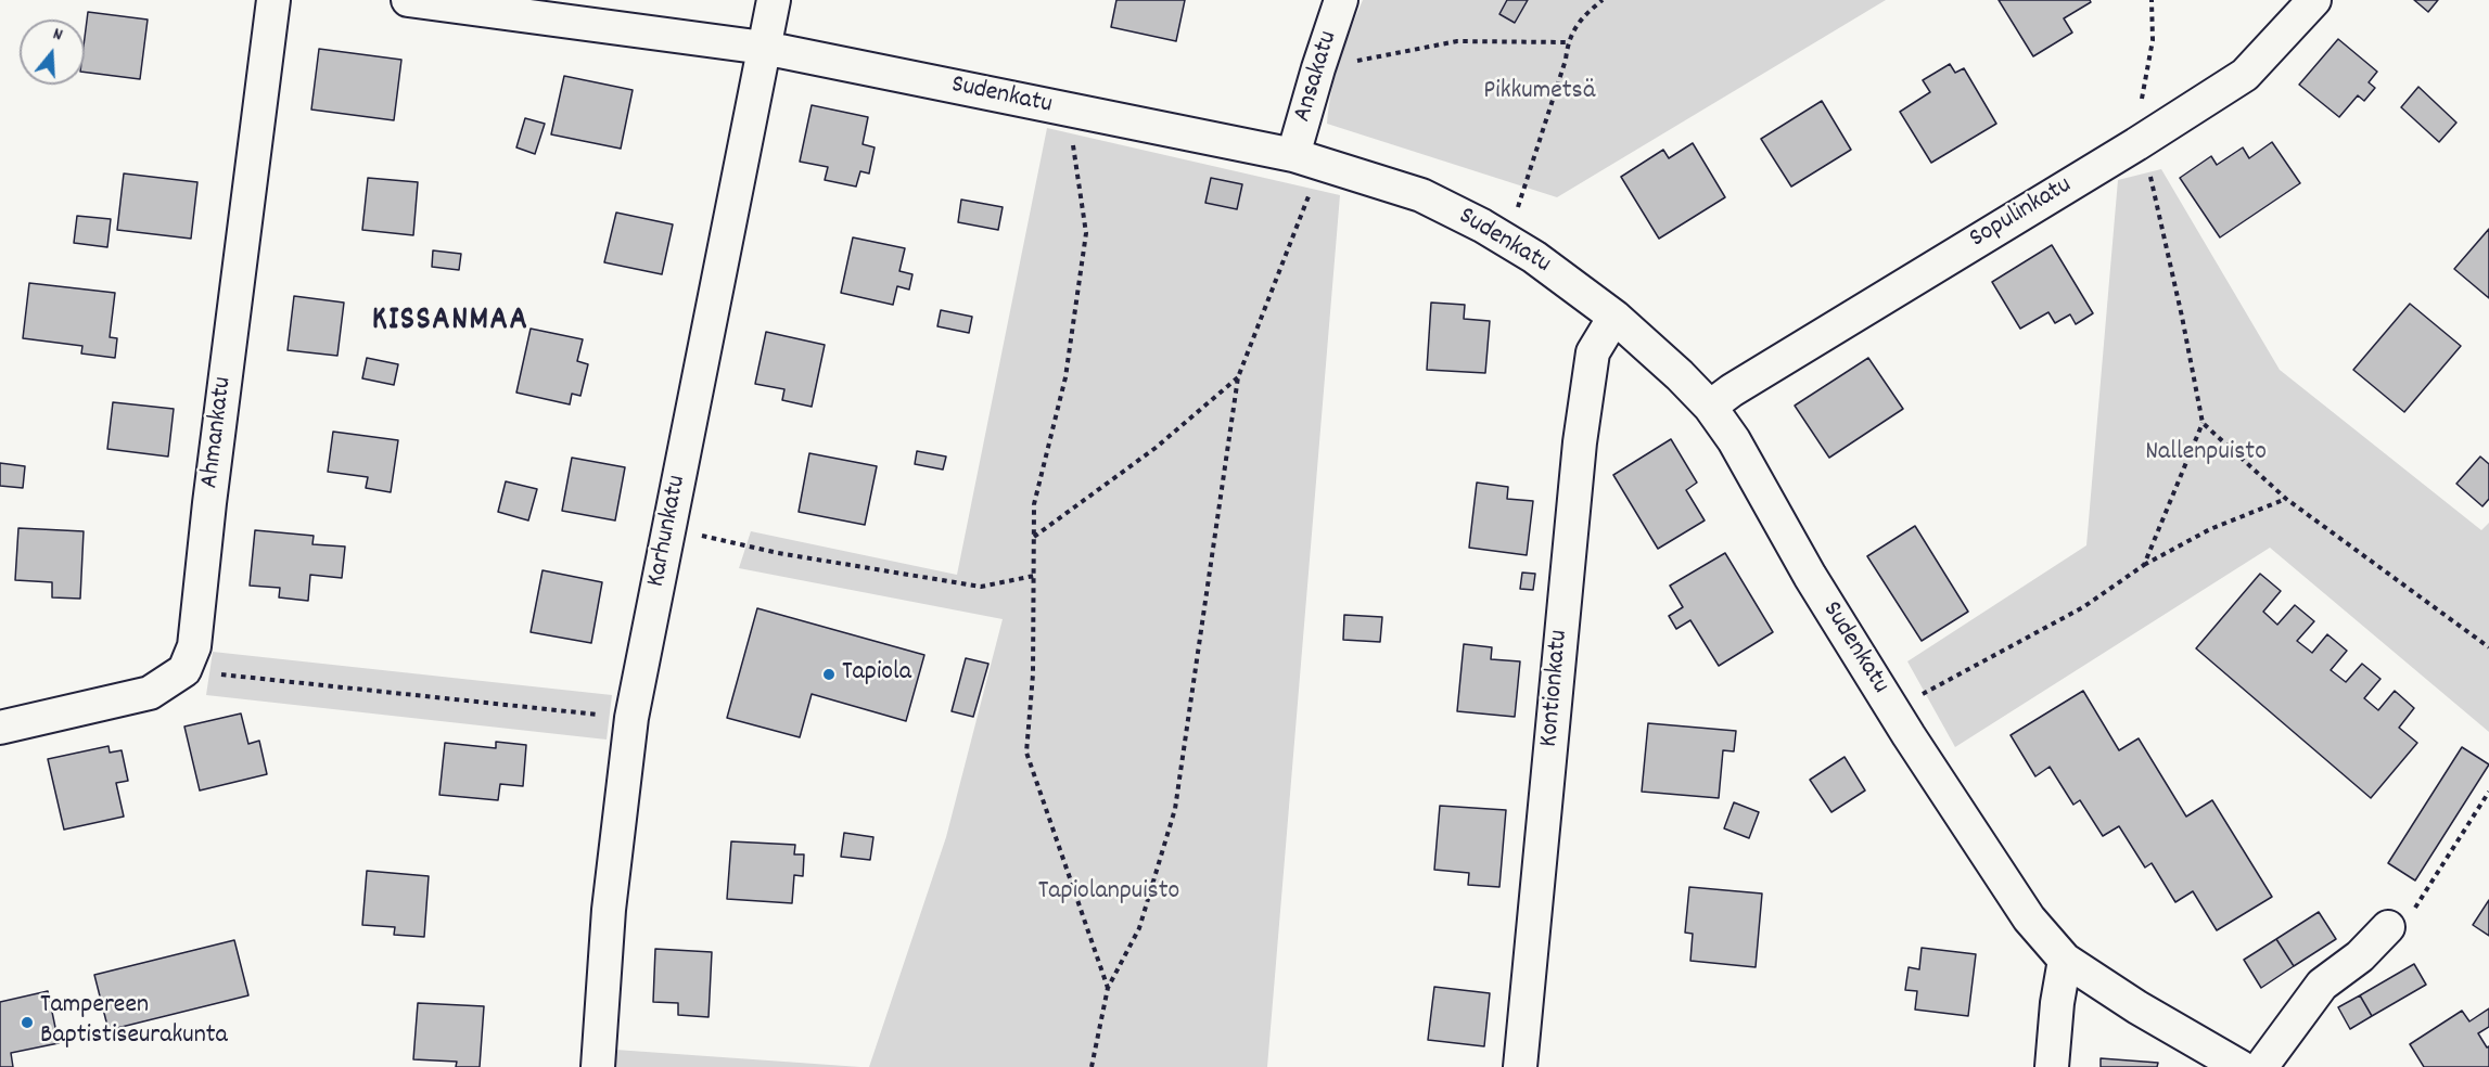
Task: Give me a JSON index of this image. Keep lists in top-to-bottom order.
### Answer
{
  "streets": {
    "street": [
      "Ansakatu",
      "Sudenkatu",
      "Sopulinkatu",
      "Ahmankatu",
      "Karhunkatu",
      "Kontionkatu"
    ]
  },
  "crossings": [
    ["Ansakatu", "Sudenkatu"],
    ["Sudenkatu", "Sopulinkatu"],
    ["Sudenkatu", "Karhunkatu"],
    ["Sudenkatu", "Kontionkatu"]
  ],
  "districts": ["KISSANMAA"],
  "parks": ["Pikkumetsä", "Nallenpuisto", "Tapiolanpuisto"],
  "places": ["Tapiola", "Tampereen Baptistiseurakunta"],
  "north": "top"
}
